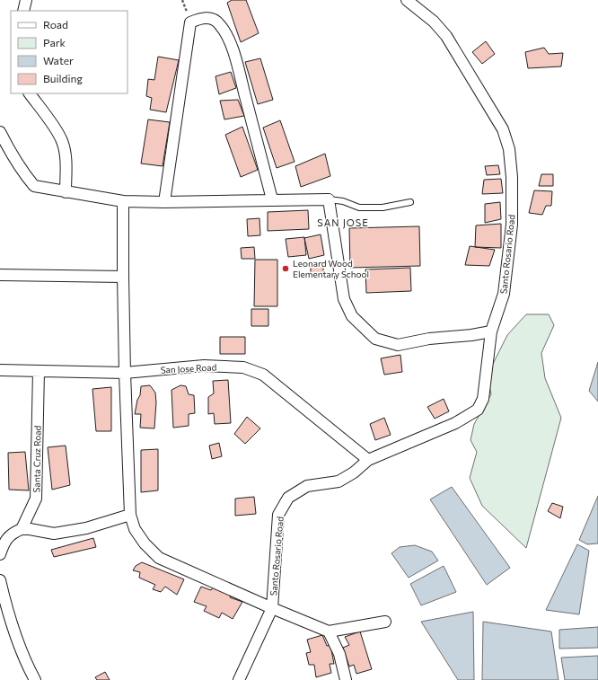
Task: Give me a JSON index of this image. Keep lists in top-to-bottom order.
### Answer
{
  "streets": {
    "street": ["Santo Rosario Road", "San Jose Road", "Santa Cruz Road"]
  },
  "crossings": [
    ["Santo Rosario Road", "San Jose Road"],
    ["San Jose Road", "Santa Cruz Road"]
  ],
  "districts": ["SAN JOSE"],
  "places": ["Leonard Wood Elementary School"],
  "legend": [
    "Road",
    "Park",
    "Water",
    "Building"
  ]
}
